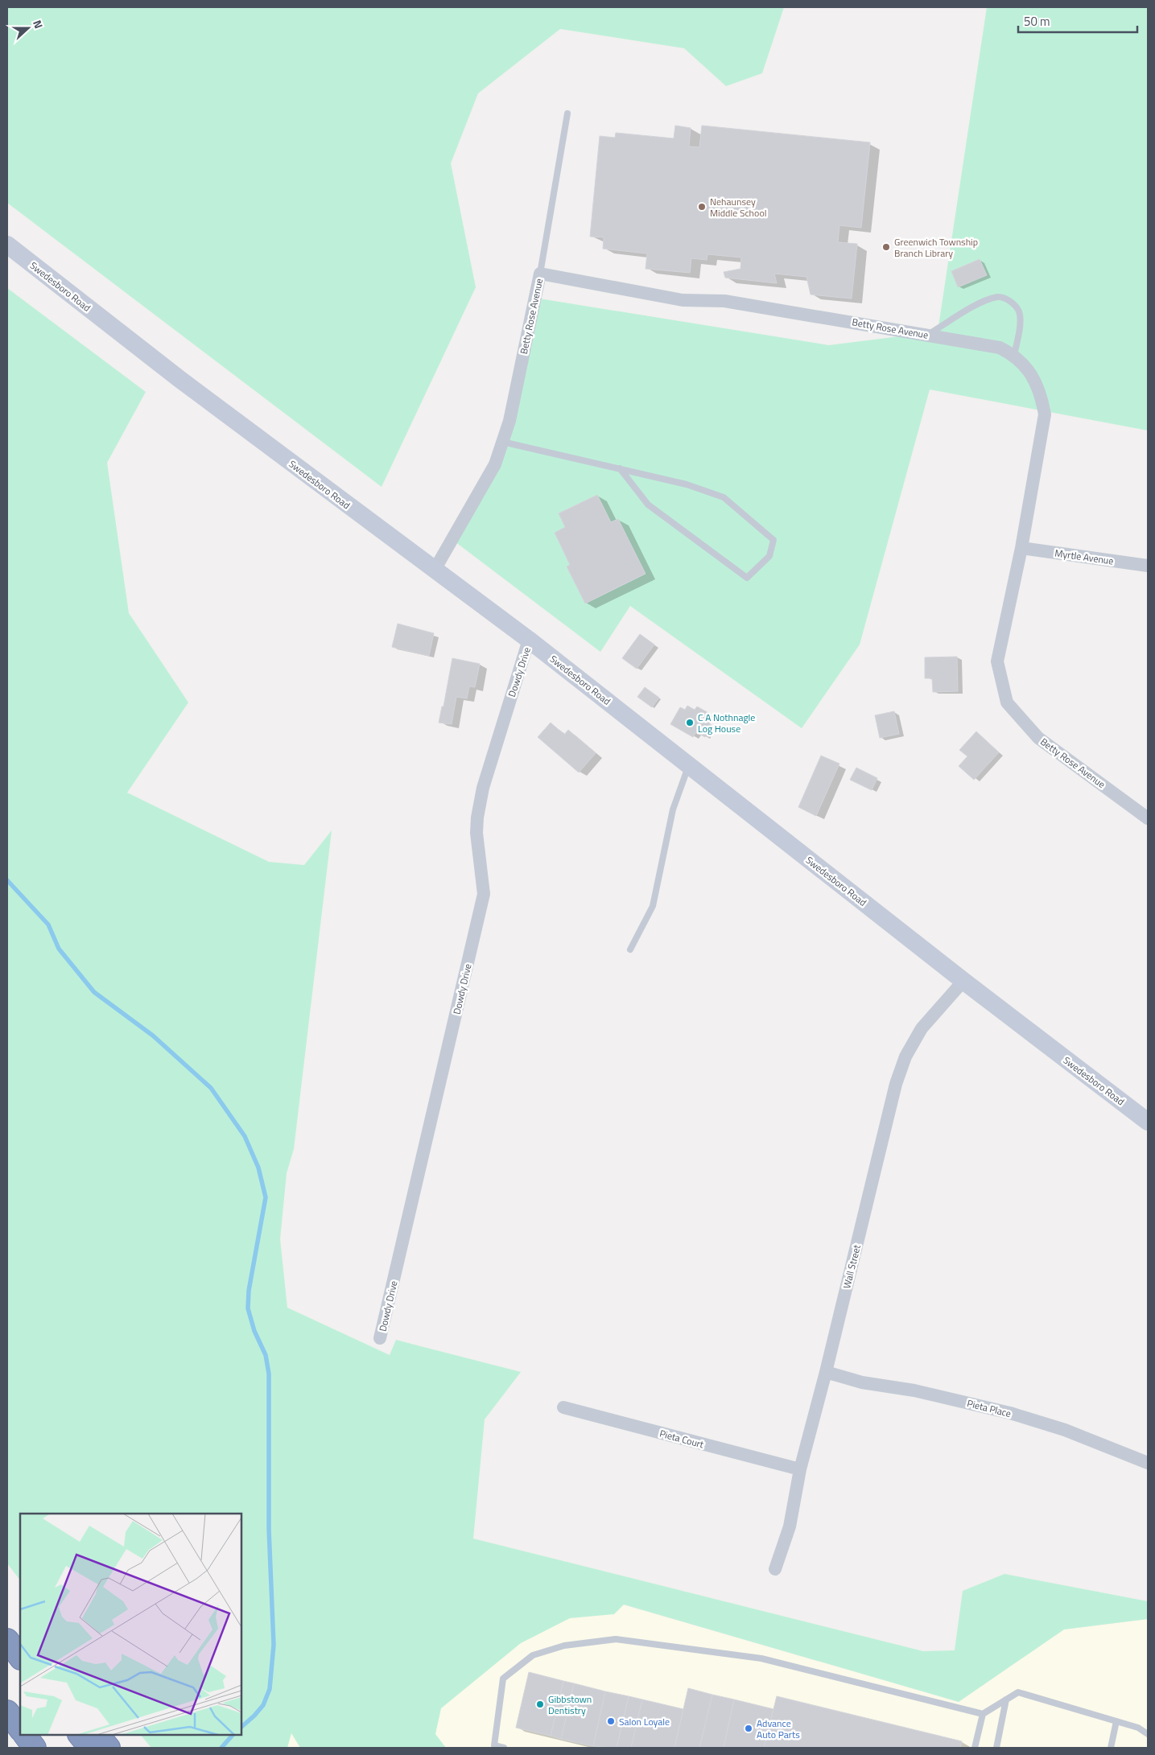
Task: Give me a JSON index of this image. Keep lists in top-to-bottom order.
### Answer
{
  "streets": {
    "main road": ["Swedesboro Road"],
    "street": [
      "Betty Rose Avenue",
      "Myrtle Avenue",
      "Dowdy Drive",
      "Wall Street",
      "Pieta Place",
      "Pieta Court"
    ]
  },
  "crossings": [
    ["Swedesboro Road", "Betty Rose Avenue"],
    ["Swedesboro Road", "Dowdy Drive"],
    ["Swedesboro Road", "Wall Street"],
    ["Betty Rose Avenue", "Myrtle Avenue"],
    ["Wall Street", "Pieta Place"],
    ["Wall Street", "Pieta Court"]
  ],
  "places": [
    "Nehaunsey Middle School",
    "Greenwich Township Branch Library",
    "C A Nothnagle Log House",
    "Gibbstown Dentistry",
    "Salon Loyale",
    "Advance Auto Parts"
  ],
  "scale_bar": "50 m",
  "north": "right"
}
